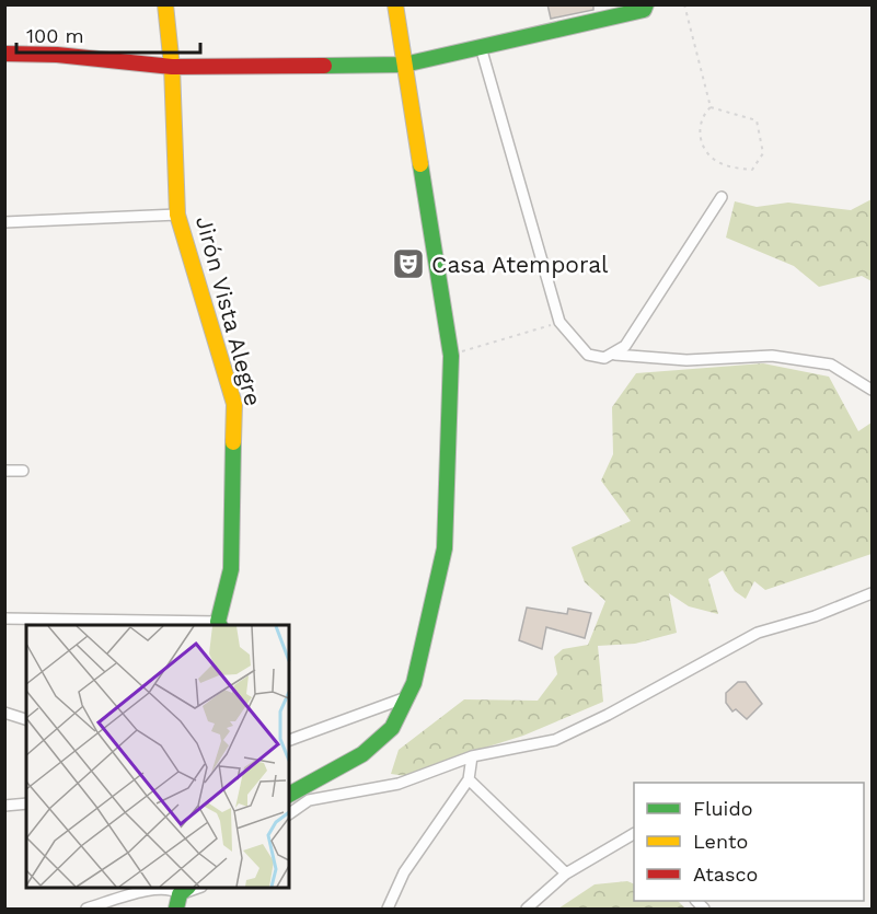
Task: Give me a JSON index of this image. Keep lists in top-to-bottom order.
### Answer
{
  "streets": {
    "street": ["Jirón Vista Alegre"]
  },
  "places": {
    "theatre": ["Casa Atemporal"]
  },
  "legend": ["Fluido", "Lento", "Atasco"],
  "scale_bar": "100 m"
}
